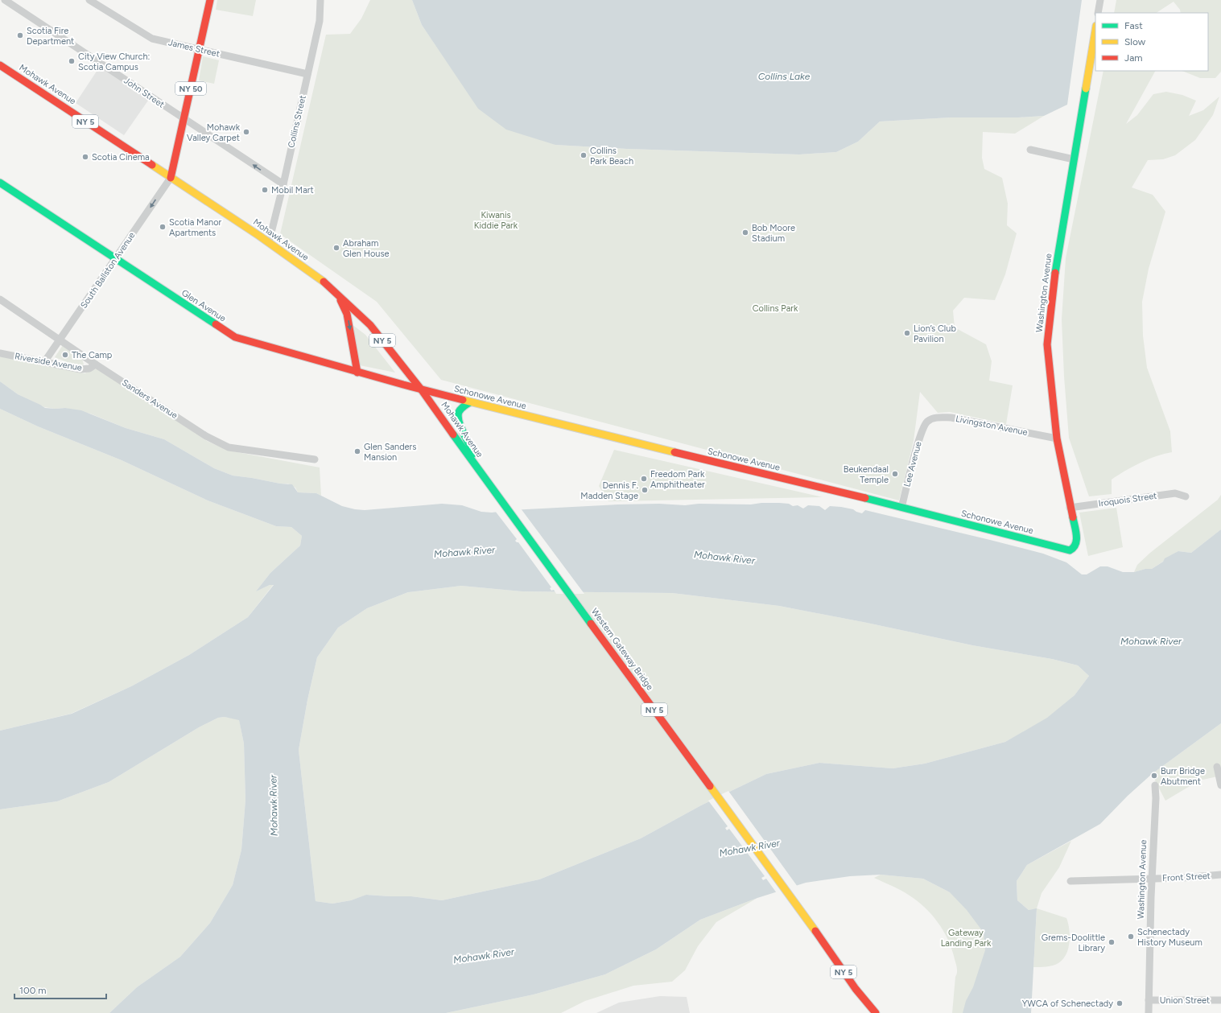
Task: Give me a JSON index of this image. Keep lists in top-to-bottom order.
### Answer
{
  "streets": {
    "street": [
      "James Street",
      "Mohawk Avenue",
      "NY 50",
      "John Street",
      "NY 5",
      "Collins Street",
      "South Ballston Avenue",
      "Washington Avenue",
      "Glen Avenue",
      "Riverside Avenue",
      "Schonowe Avenue",
      "Sanders Avenue",
      "Livingston Avenue",
      "Lee Avenue",
      "Iroquois Street",
      "Western Gateway Bridge",
      "Front Street",
      "Union Street"
    ]
  },
  "crossings": [
    ["James Street", "NY 50"],
    ["James Street", "Collins Street"],
    ["Mohawk Avenue", "NY 50"],
    ["Mohawk Avenue", "Collins Street"],
    ["Mohawk Avenue", "South Ballston Avenue"],
    ["Mohawk Avenue", "Glen Avenue"],
    ["Mohawk Avenue", "Schonowe Avenue"],
    ["Mohawk Avenue", "Western Gateway Bridge"],
    ["NY 50", "John Street"],
    ["NY 50", "South Ballston Avenue"],
    ["John Street", "Collins Street"],
    ["South Ballston Avenue", "Glen Avenue"],
    ["South Ballston Avenue", "Riverside Avenue"],
    ["South Ballston Avenue", "Sanders Avenue"],
    ["Washington Avenue", "Schonowe Avenue"],
    ["Washington Avenue", "Livingston Avenue"],
    ["Washington Avenue", "Iroquois Street"],
    ["Washington Avenue", "Front Street"],
    ["Washington Avenue", "Union Street"],
    ["Glen Avenue", "Schonowe Avenue"],
    ["Riverside Avenue", "Sanders Avenue"],
    ["Schonowe Avenue", "Lee Avenue"],
    ["Livingston Avenue", "Lee Avenue"]
  ],
  "one_way": ["John Street", "South Ballston Avenue"],
  "water": ["Collins Lake", "Mohawk River"],
  "parks": ["Kiwanis Kiddie Park", "Collins Park", "Gateway Landing Park"],
  "places": [
    "Scotia Fire Department",
    "City View Church: Scotia Campus",
    "Mohawk Valley Carpet",
    "Collins Park Beach",
    "Scotia Cinema",
    "Mobil Mart",
    "Scotia Manor Apartments",
    "Bob Moore Stadium",
    "Abraham Glen House",
    "Lion’s Club Pavilion",
    "The Camp",
    "Glen Sanders Mansion",
    "Beukendaal Temple",
    "Freedom Park Amphitheater",
    "Dennis F. Madden Stage",
    "Burr Bridge Abutment",
    "Schenectady History Museum",
    "Grems-Doolittle Library",
    "YWCA of Schenectady"
  ],
  "legend": ["Fast", "Slow", "Jam"],
  "scale_bar": "100 m"
}
